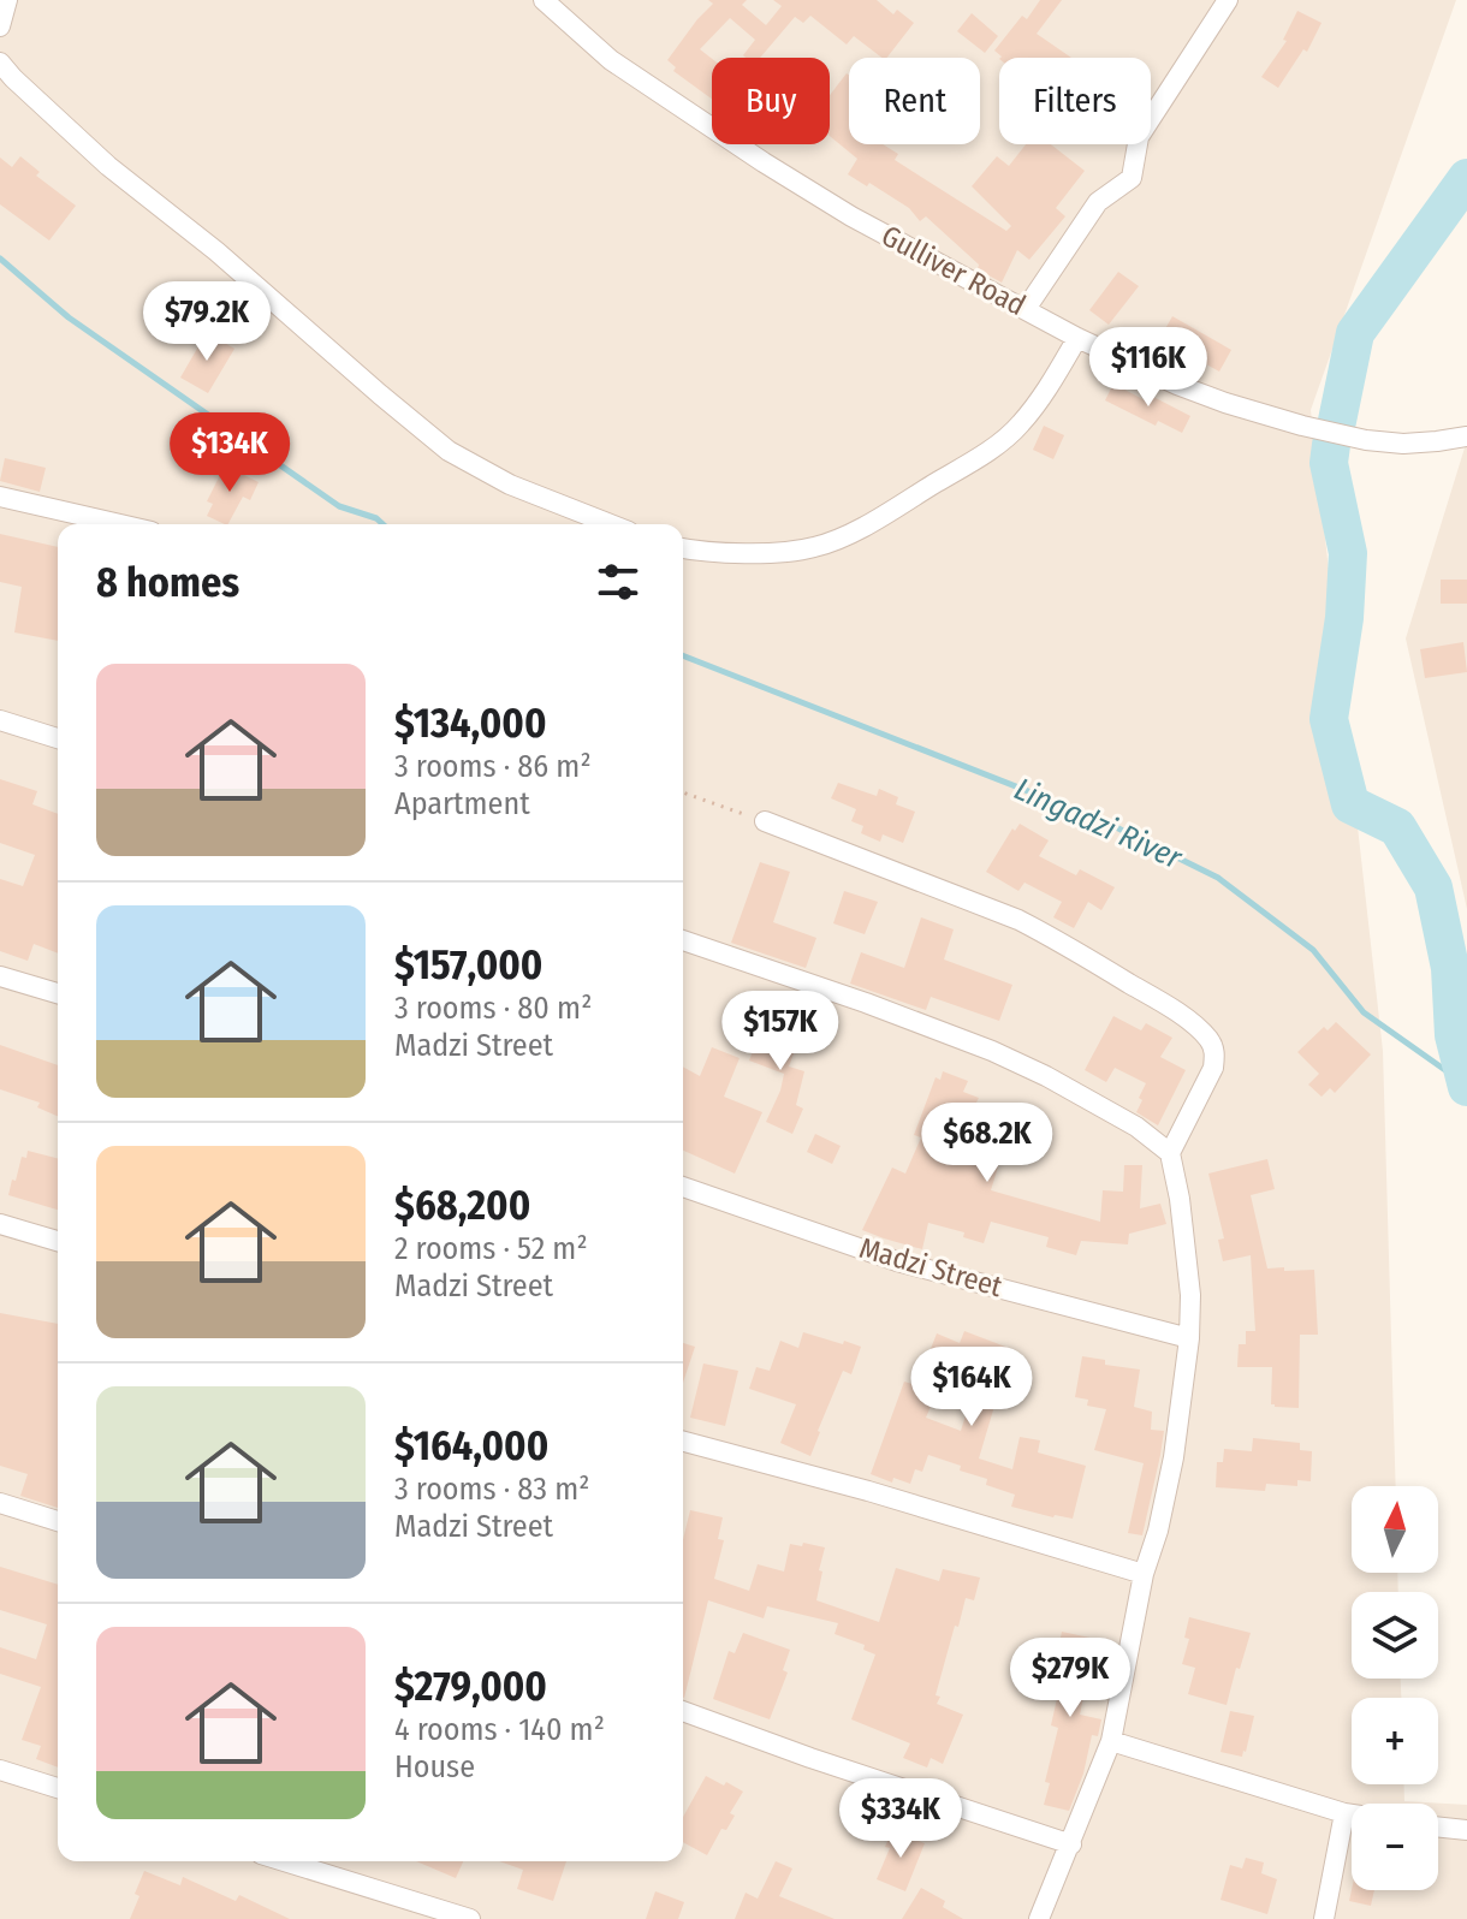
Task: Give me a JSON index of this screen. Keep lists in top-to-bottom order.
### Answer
{
  "streets": {
    "street": ["Gulliver Road", "Madzi Street"]
  },
  "water": ["Lingadzi River"],
  "north": "top",
  "page": {
    "chip": ["Buy", "Rent", "Filters"],
    "price": [
      "$79.2K",
      "$116K",
      "$134K",
      "$157K",
      "$68.2K",
      "$164K",
      "$279K",
      "$334K"
    ],
    "heading": "8 homes",
    "list": [
      {
        "name": "$134,000",
        "note": "3 rooms · 86 m² · Apartment"
      },
      {
        "name": "$157,000",
        "note": "3 rooms · 80 m² · Madzi Street"
      },
      {
        "name": "$68,200",
        "note": "2 rooms · 52 m² · Madzi Street"
      },
      {
        "name": "$164,000",
        "note": "3 rooms · 83 m² · Madzi Street"
      },
      {
        "name": "$279,000",
        "note": "4 rooms · 140 m² · House"
      }
    ],
    "map_buttons": ["+", "−"]
  }
}
